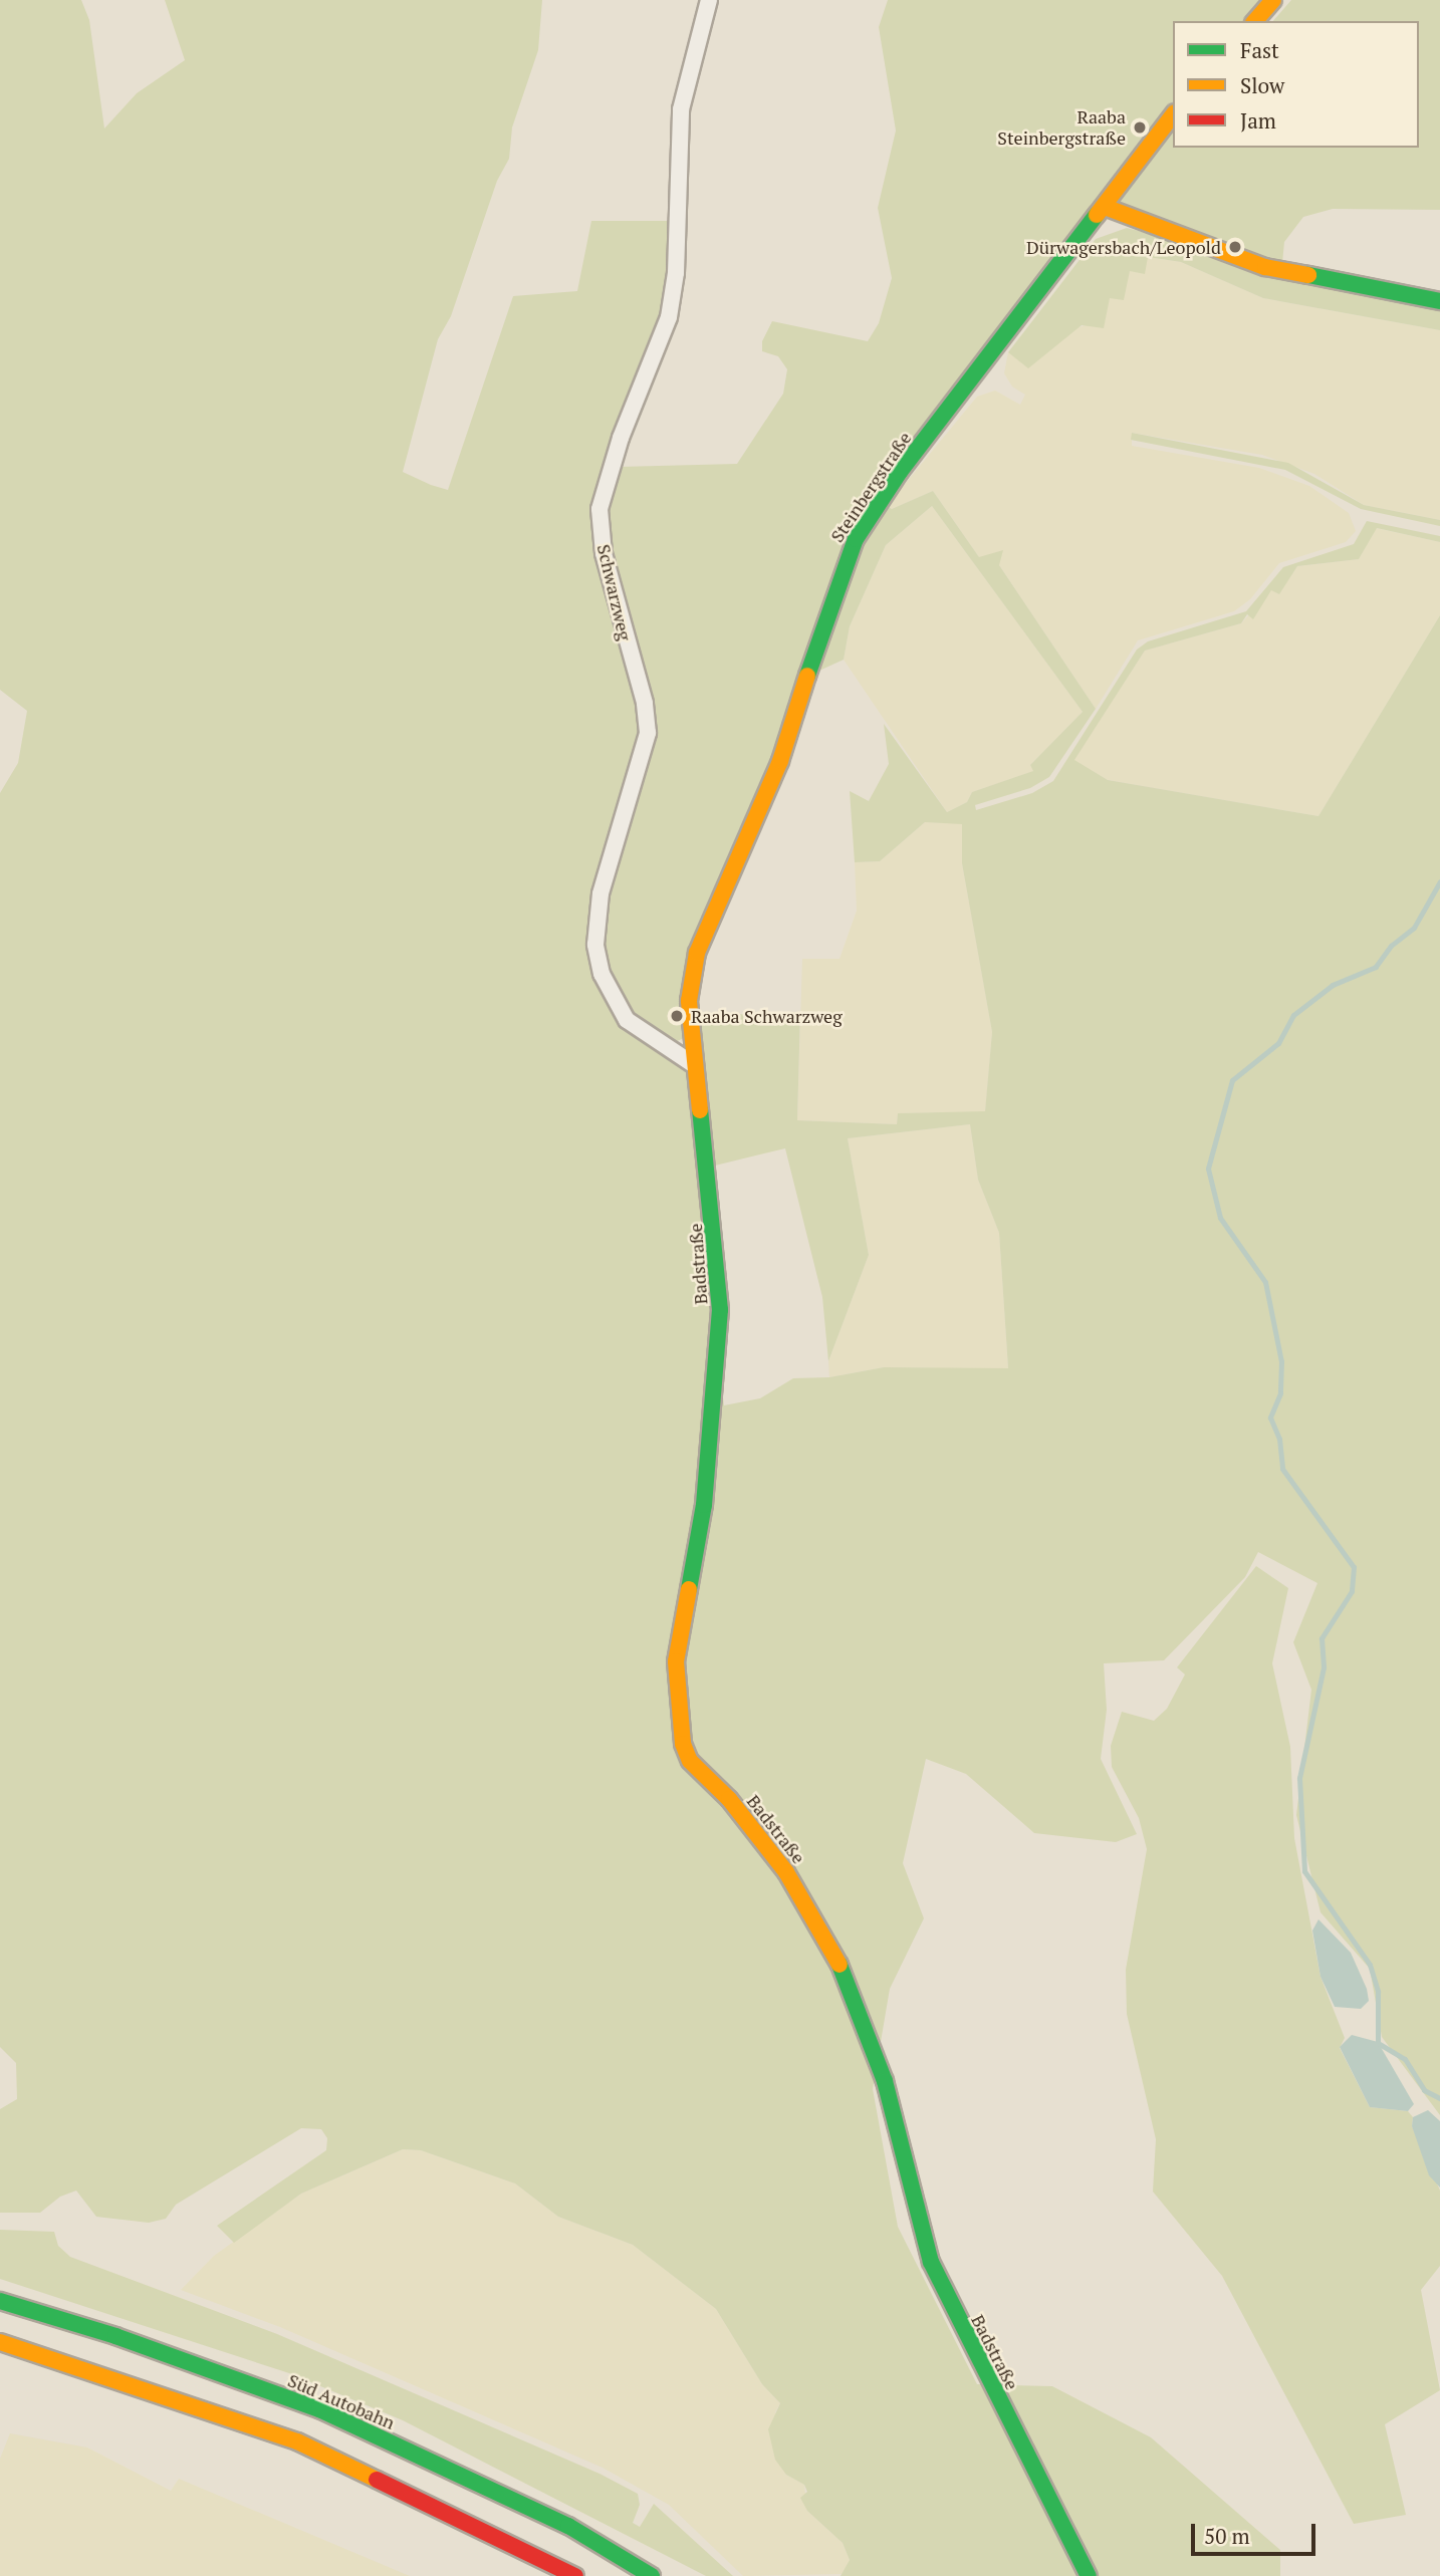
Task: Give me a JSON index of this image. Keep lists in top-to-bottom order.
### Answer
{
  "streets": {
    "main road": ["Steinbergstraße", "Badstraße", "Süd Autobahn"],
    "street": ["Schwarzweg"]
  },
  "crossings": [
    ["Steinbergstraße", "Schwarzweg"],
    ["Steinbergstraße", "Badstraße"],
    ["Schwarzweg", "Badstraße"]
  ],
  "places": ["Raaba Steinbergstraße", "Dürwagersbach/Leopold", "Raaba Schwarzweg"],
  "legend": ["Fast", "Slow", "Jam"],
  "scale_bar": "50 m"
}
